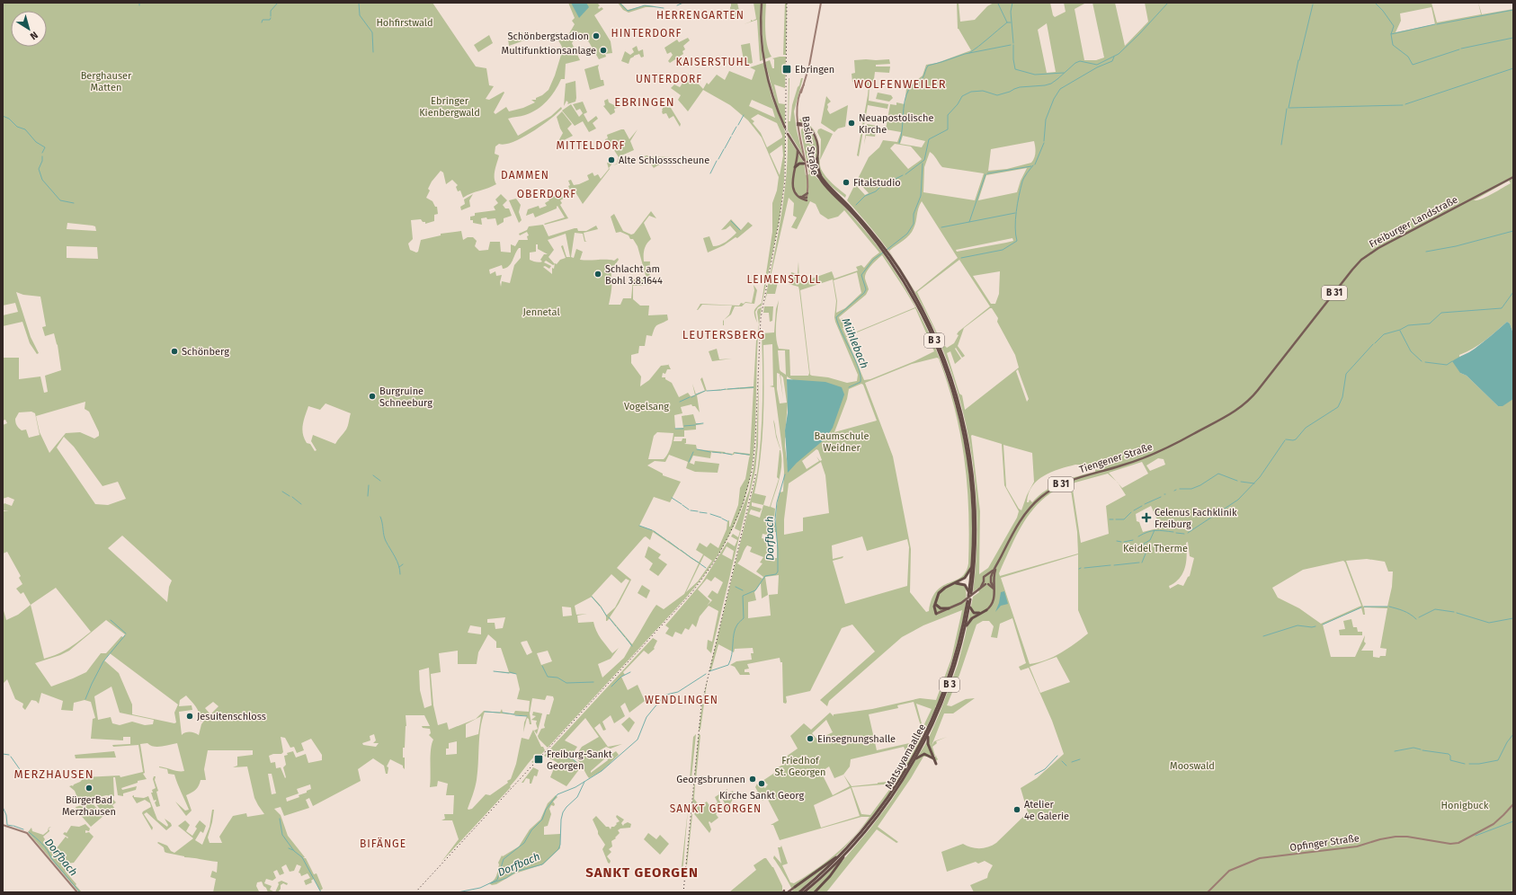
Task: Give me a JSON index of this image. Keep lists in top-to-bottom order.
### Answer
{
  "streets": {
    "highway": ["B 3", "Matsuyamaallee"],
    "main road": [
      "Basler Straße",
      "Freiburger Landstraße",
      "B 31",
      "Tiengener Straße",
      "Opfinger Straße"
    ]
  },
  "crossings": [
    ["Freiburger Landstraße", "Tiengener Straße"],
    ["B 31", "Tiengener Straße"]
  ],
  "districts": [
    "HERRENGARTEN",
    "HINTERDORF",
    "KAISERSTUHL",
    "UNTERDORF",
    "WOLFENWEILER",
    "EBRINGEN",
    "MITTELDORF",
    "DAMMEN",
    "OBERDORF",
    "LEIMENSTOLL",
    "LEUTERSBERG",
    "WENDLINGEN",
    "MERZHAUSEN",
    "SANKT GEORGEN",
    "BIFÄNGE",
    "SANKT GEORGEN"
  ],
  "water": ["Mühlebach", "Dorfbach"],
  "parks": [
    "Hohfirstwald",
    "Berghauser Matten",
    "Ebringer Kienbergwald",
    "Jennetal",
    "Vogelsang",
    "Baumschule Weidner",
    "Keidel Therme",
    "Friedhof St. Georgen",
    "Mooswald",
    "Honigbuck"
  ],
  "places": {
    "other": [
      "Schönbergstadion",
      "Multifunktionsanlage",
      "Neuapostolische Kirche",
      "Alte Schlossscheune",
      "Fitalstudio",
      "Schlacht am Bohl 3.8.1644",
      "Schönberg",
      "Burgruine Schneeburg",
      "Jesuitenschloss",
      "Einsegnungshalle",
      "Georgsbrunnen",
      "Kirche Sankt Georg",
      "BürgerBad Merzhausen",
      "Atelier 4e Galerie"
    ],
    "transit": ["Ebringen", "Freiburg-Sankt Georgen"],
    "health": ["Celenus Fachklinik Freiburg"]
  },
  "north": "bottom right"
}
